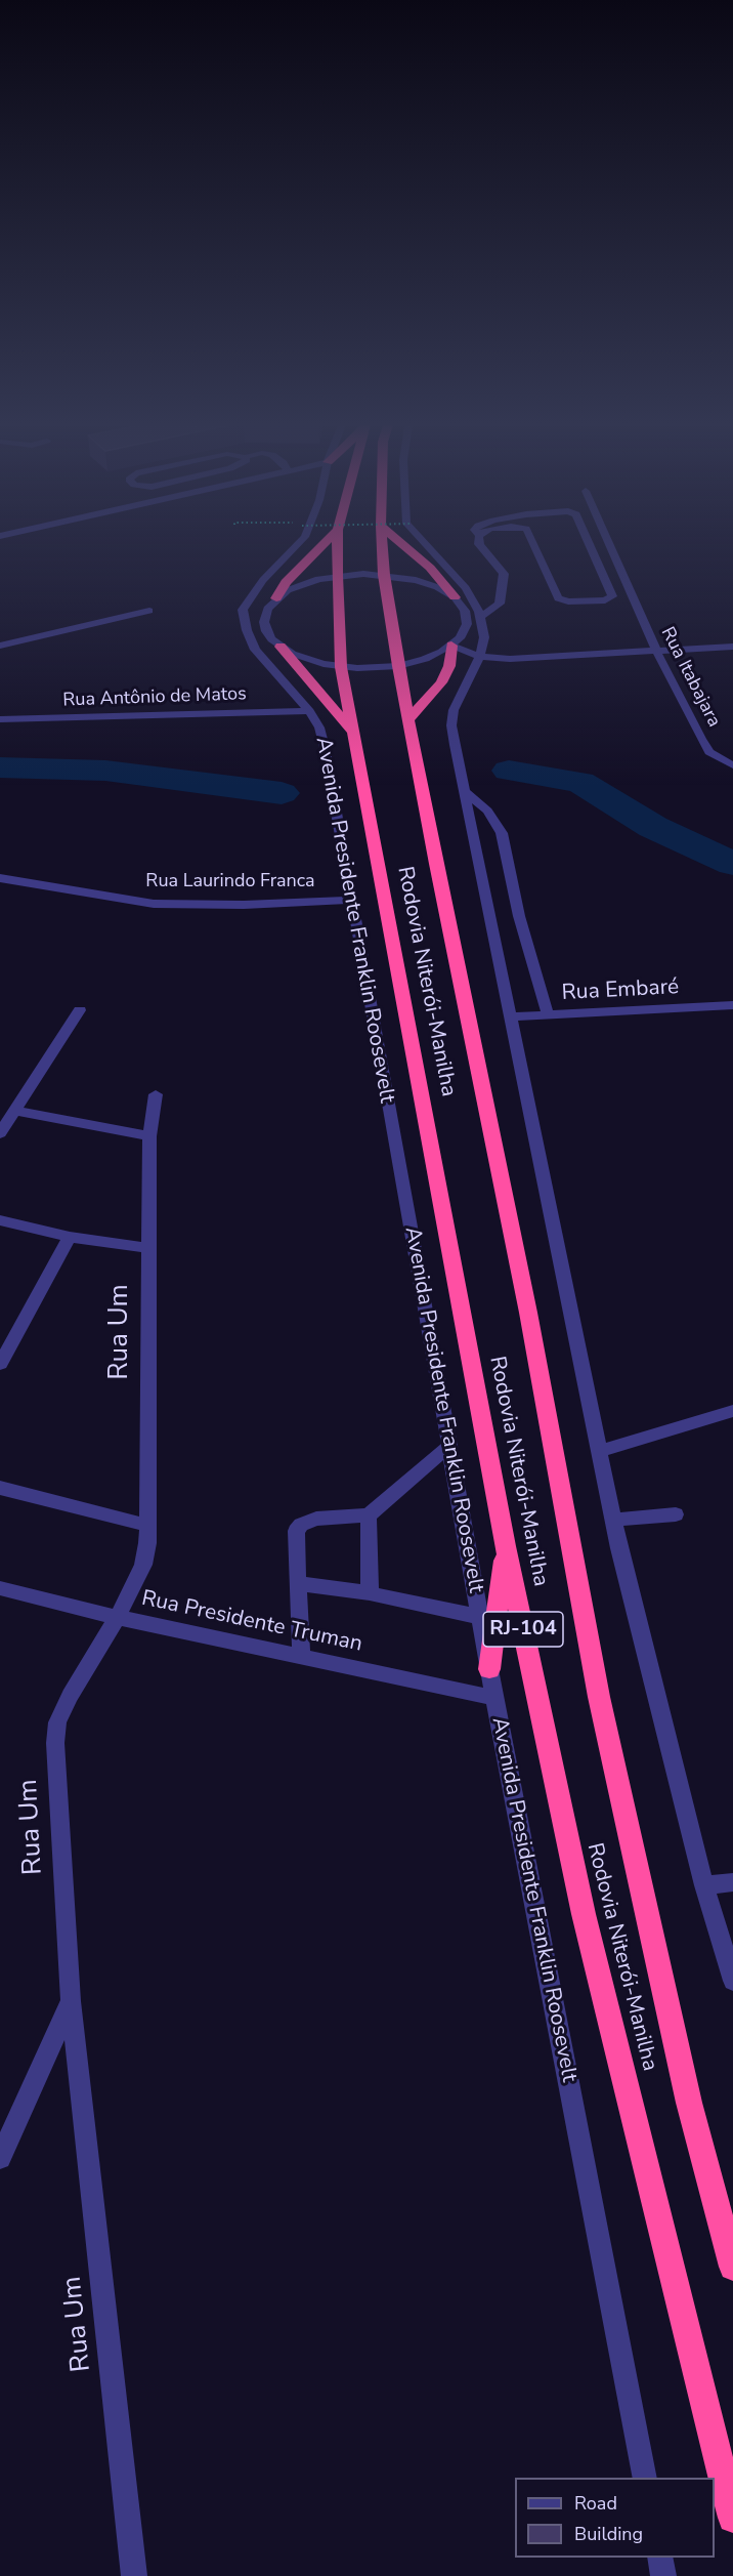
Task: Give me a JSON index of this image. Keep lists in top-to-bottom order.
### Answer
{
  "streets": {
    "highway": ["Rodovia Niterói-Manilha", "RJ-104"],
    "street": [
      "Rua Itabajara",
      "Rua Antônio de Matos",
      "Rua Laurindo Franca",
      "Avenida Presidente Franklin Roosevelt",
      "Rua Embaré",
      "Rua Um",
      "Rua Presidente Truman"
    ]
  },
  "crossings": [
    ["Rua Antônio de Matos", "Avenida Presidente Franklin Roosevelt"],
    ["Rua Laurindo Franca", "Avenida Presidente Franklin Roosevelt"],
    ["Avenida Presidente Franklin Roosevelt", "Rua Presidente Truman"],
    ["Rua Um", "Rua Presidente Truman"]
  ],
  "legend": ["Road", "Building"]
}
